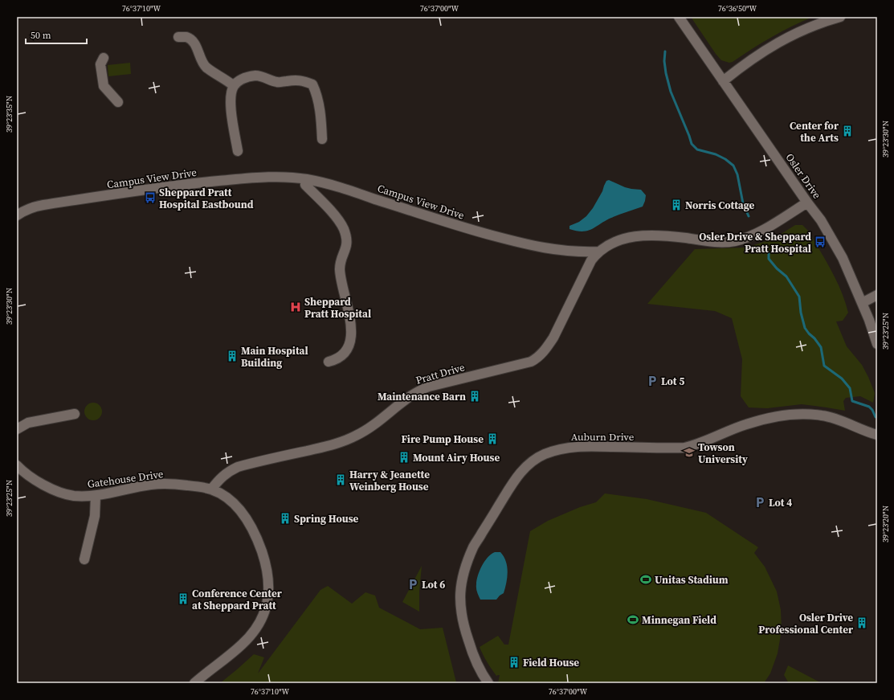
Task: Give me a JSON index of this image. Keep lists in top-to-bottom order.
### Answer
{
  "streets": {
    "street": [
      "Osler Drive",
      "Campus View Drive",
      "Pratt Drive",
      "Auburn Drive",
      "Gatehouse Drive"
    ]
  },
  "crossings": [
    ["Osler Drive", "Campus View Drive"],
    ["Campus View Drive", "Pratt Drive"],
    ["Pratt Drive", "Gatehouse Drive"]
  ],
  "places": {
    "building": [
      "Center for the Arts",
      "Norris Cottage",
      "Main Hospital Building",
      "Maintenance Barn",
      "Fire Pump House",
      "Mount Airy House",
      "Harry & Jeanette Weinberg House",
      "Spring House",
      "Conference Center at Sheppard Pratt",
      "Osler Drive Professional Center",
      "Field House"
    ],
    "bus stop": ["Sheppard Pratt Hospital Eastbound", "Osler Drive & Sheppard Pratt Hospital"],
    "hospital": ["Sheppard Pratt Hospital"],
    "parking": ["Lot 5", "Lot 4", "Lot 6"],
    "school or university": ["Towson University"],
    "sports": ["Unitas Stadium", "Minnegan Field"]
  },
  "scale_bar": "50 m",
  "coordinates": [
    "76°37'10\"W",
    "76°37'00\"W",
    "76°36'50\"W",
    "39°23'35\"N",
    "39°23'30\"N",
    "39°23'25\"N",
    "39°23'20\"N"
  ]
}
